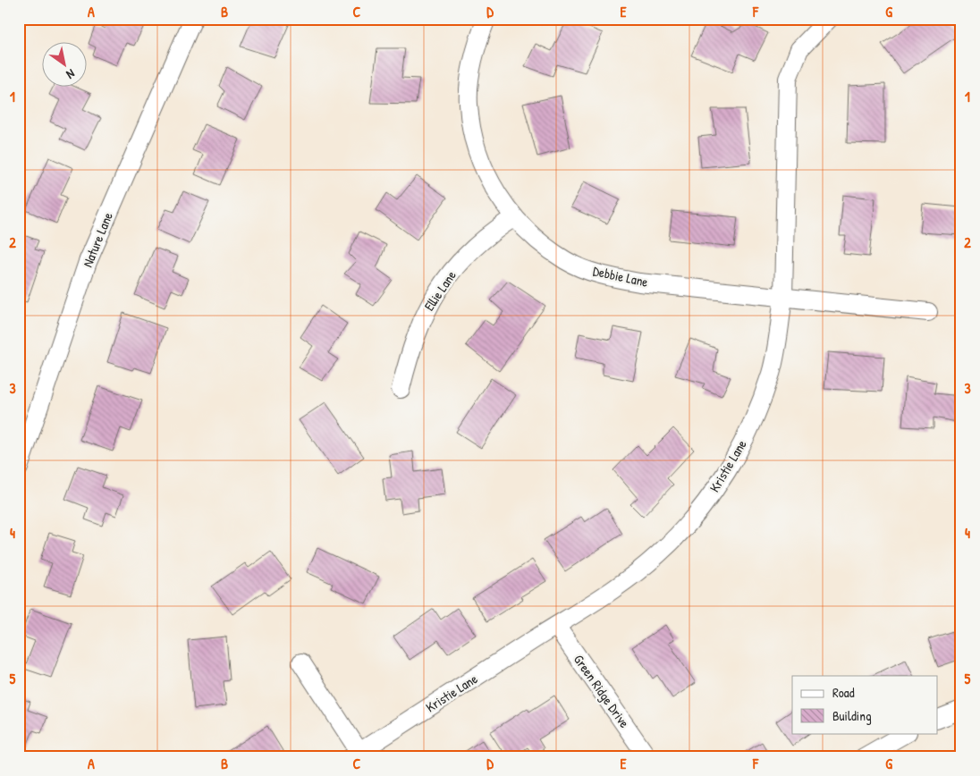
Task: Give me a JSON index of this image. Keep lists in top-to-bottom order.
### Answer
{
  "streets": {
    "street": [
      "Nature Lane",
      "Debbie Lane",
      "Ellie Lane",
      "Kristie Lane",
      "Green Ridge Drive"
    ]
  },
  "crossings": [
    ["Debbie Lane", "Ellie Lane"],
    ["Debbie Lane", "Kristie Lane"],
    ["Kristie Lane", "Green Ridge Drive"]
  ],
  "legend": ["Road", "Building"],
  "north": "bottom right",
  "grid": {
    "columns": [
      "A",
      "B",
      "C",
      "D",
      "E",
      "F",
      "G"
    ],
    "rows": [
      "1",
      "2",
      "3",
      "4",
      "5"
    ]
  }
}
